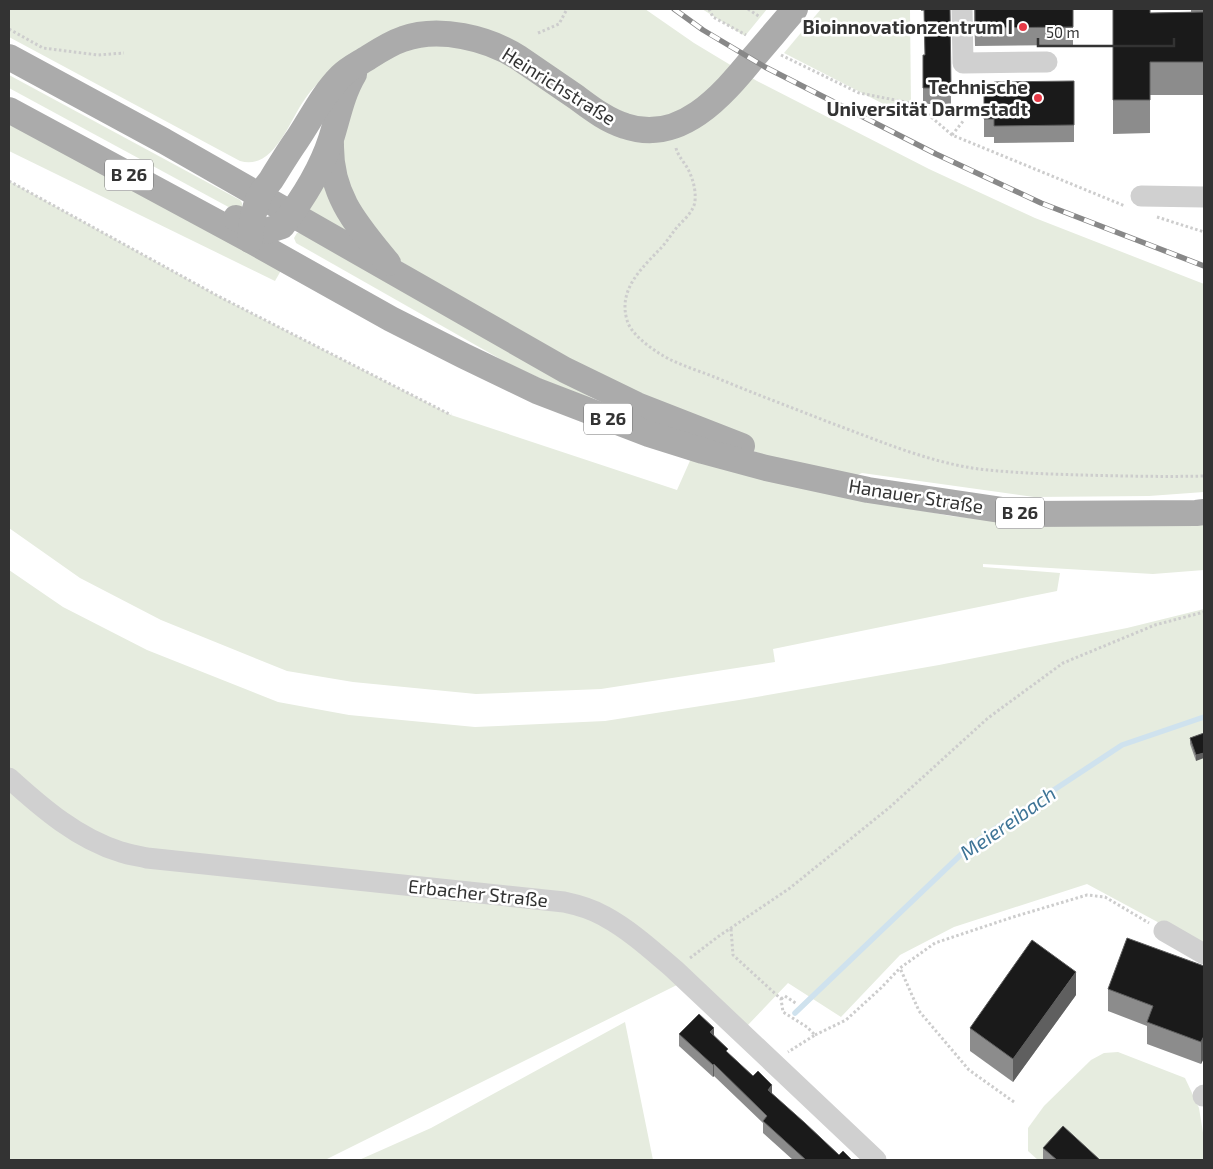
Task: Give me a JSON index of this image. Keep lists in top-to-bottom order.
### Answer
{
  "streets": {
    "main road": ["Heinrichstraße", "B 26", "Hanauer Straße"],
    "street": ["Erbacher Straße"]
  },
  "crossings": [
    ["Heinrichstraße", "B 26"],
    ["B 26", "Hanauer Straße"]
  ],
  "water": ["Meiereibach"],
  "places": ["Bioinnovationzentrum I", "Technische Universität Darmstadt"],
  "scale_bar": "50 m"
}
